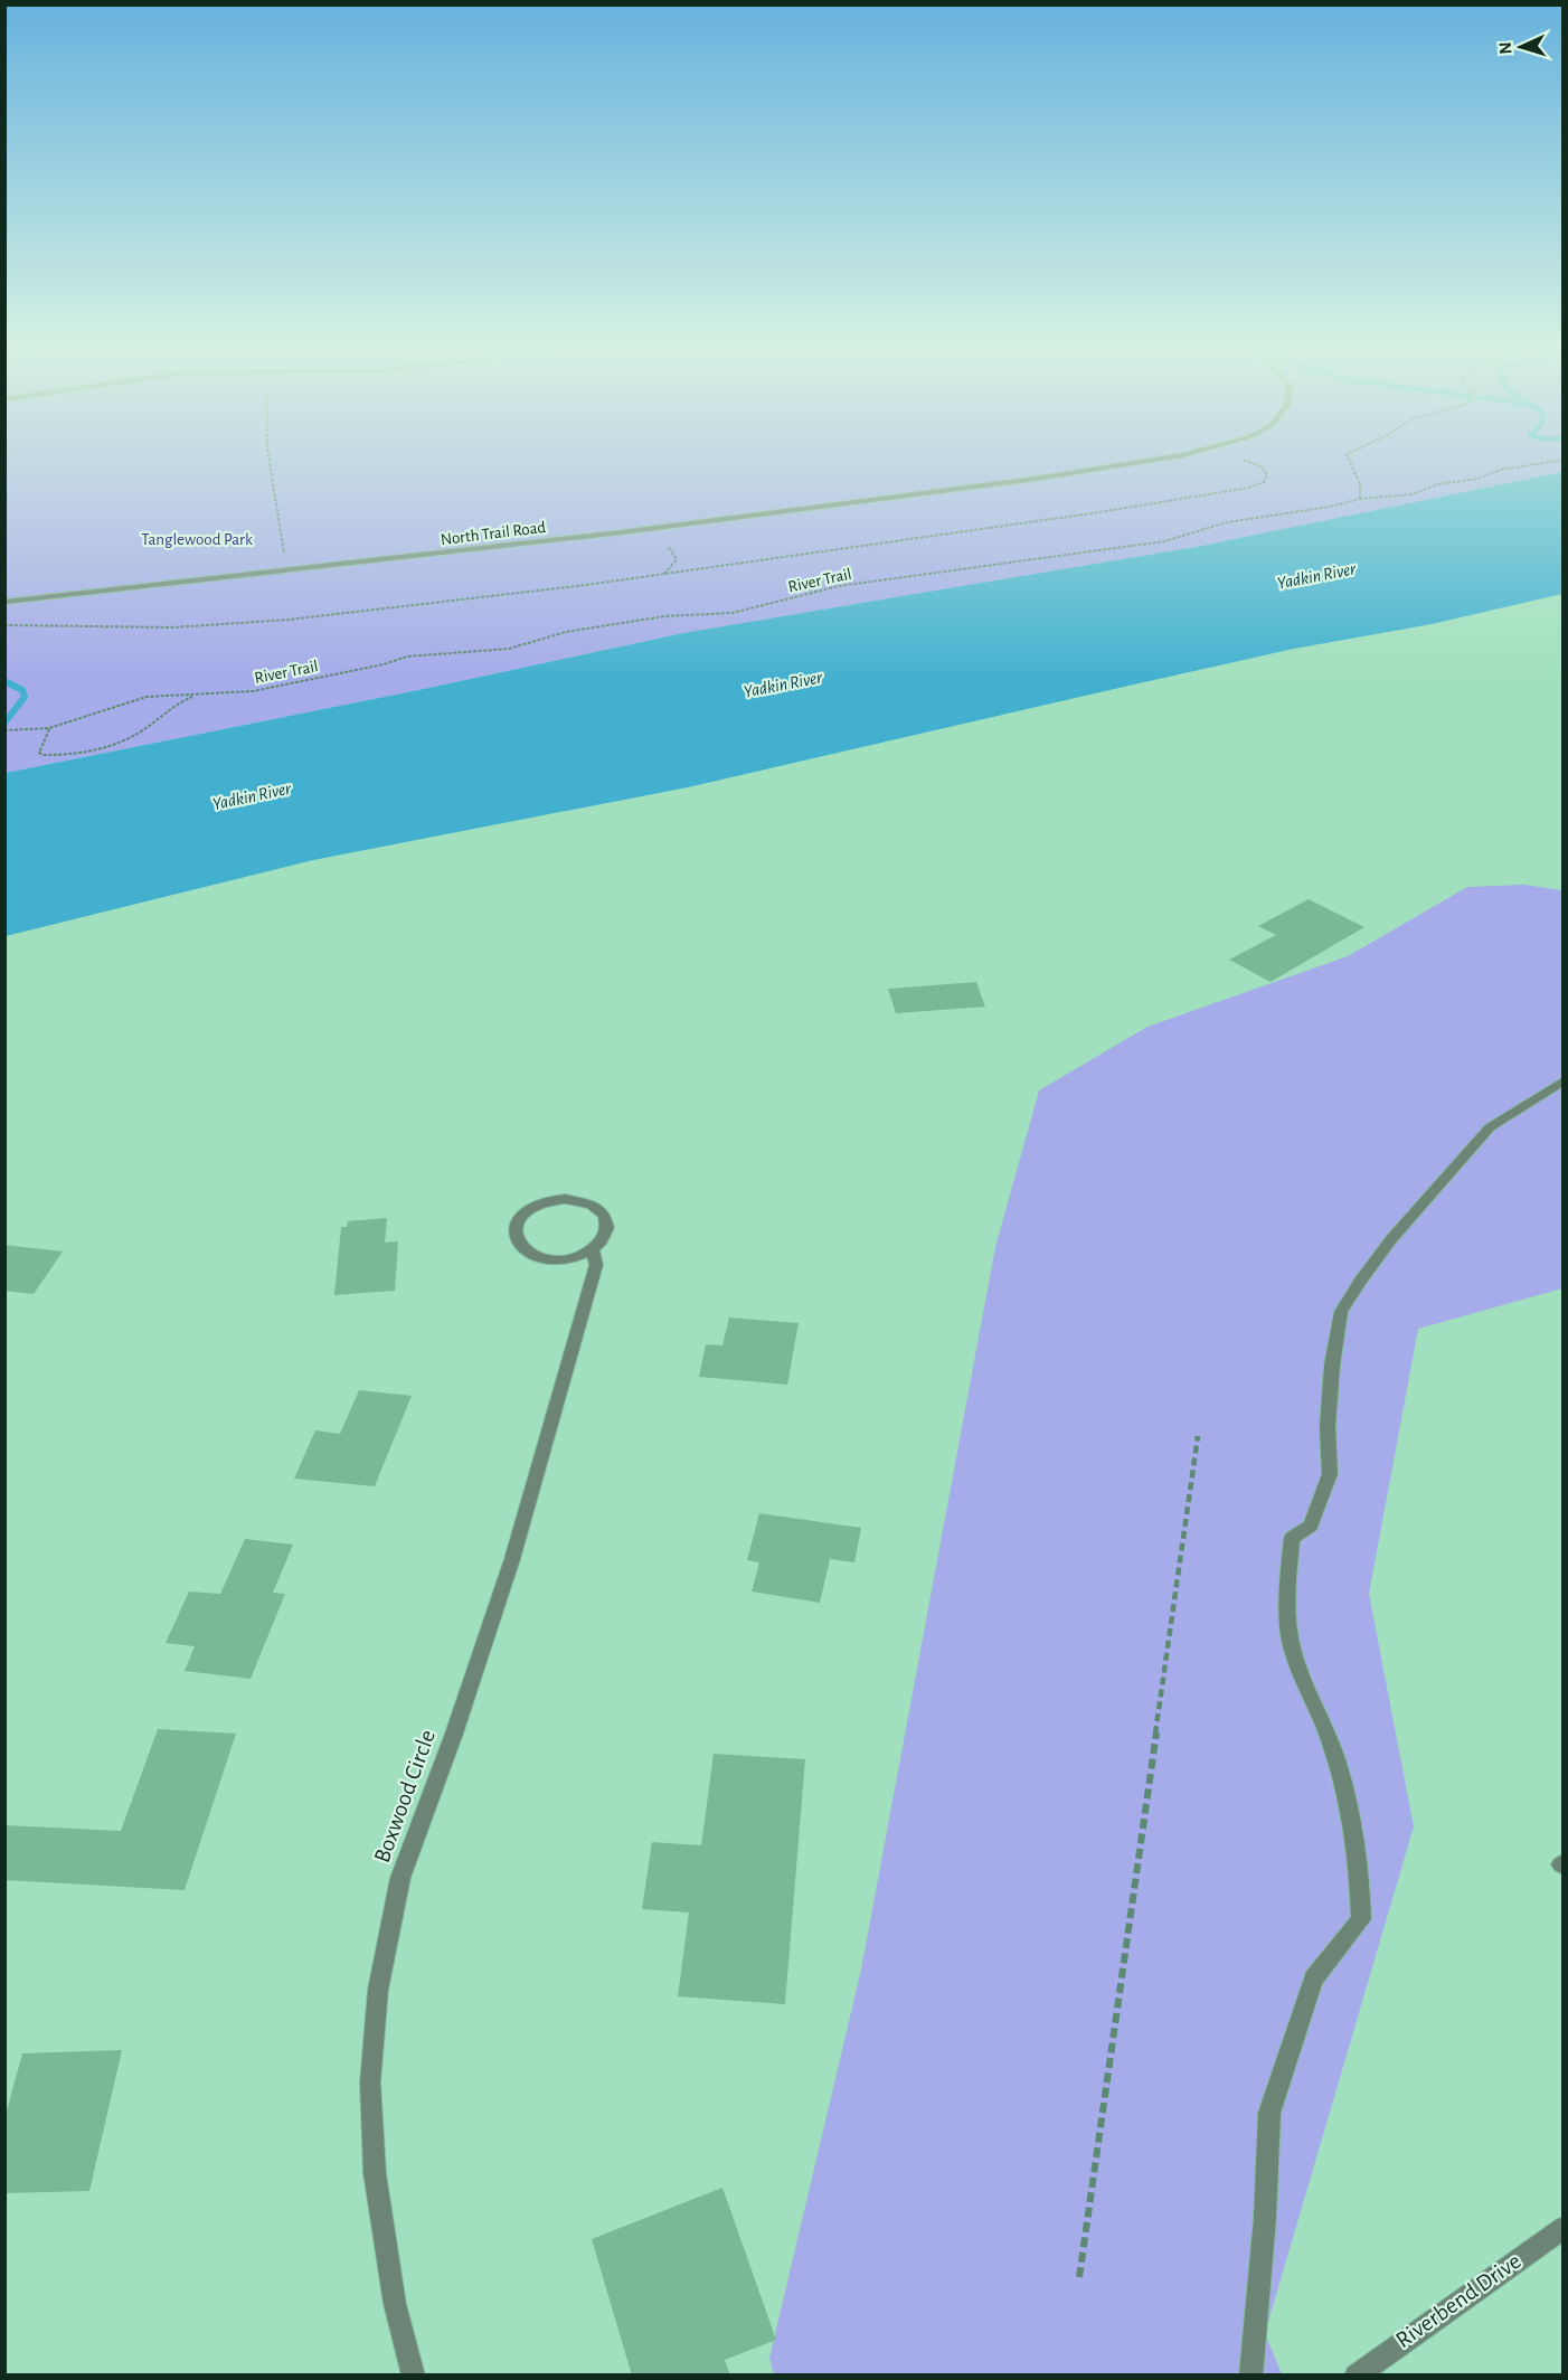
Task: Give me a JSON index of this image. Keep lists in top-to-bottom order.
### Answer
{
  "streets": {
    "street": ["North Trail Road", "Boxwood Circle", "Riverbend Drive"],
    "path": ["River Trail"]
  },
  "water": ["Yadkin River"],
  "parks": ["Tanglewood Park"],
  "north": "left"
}
